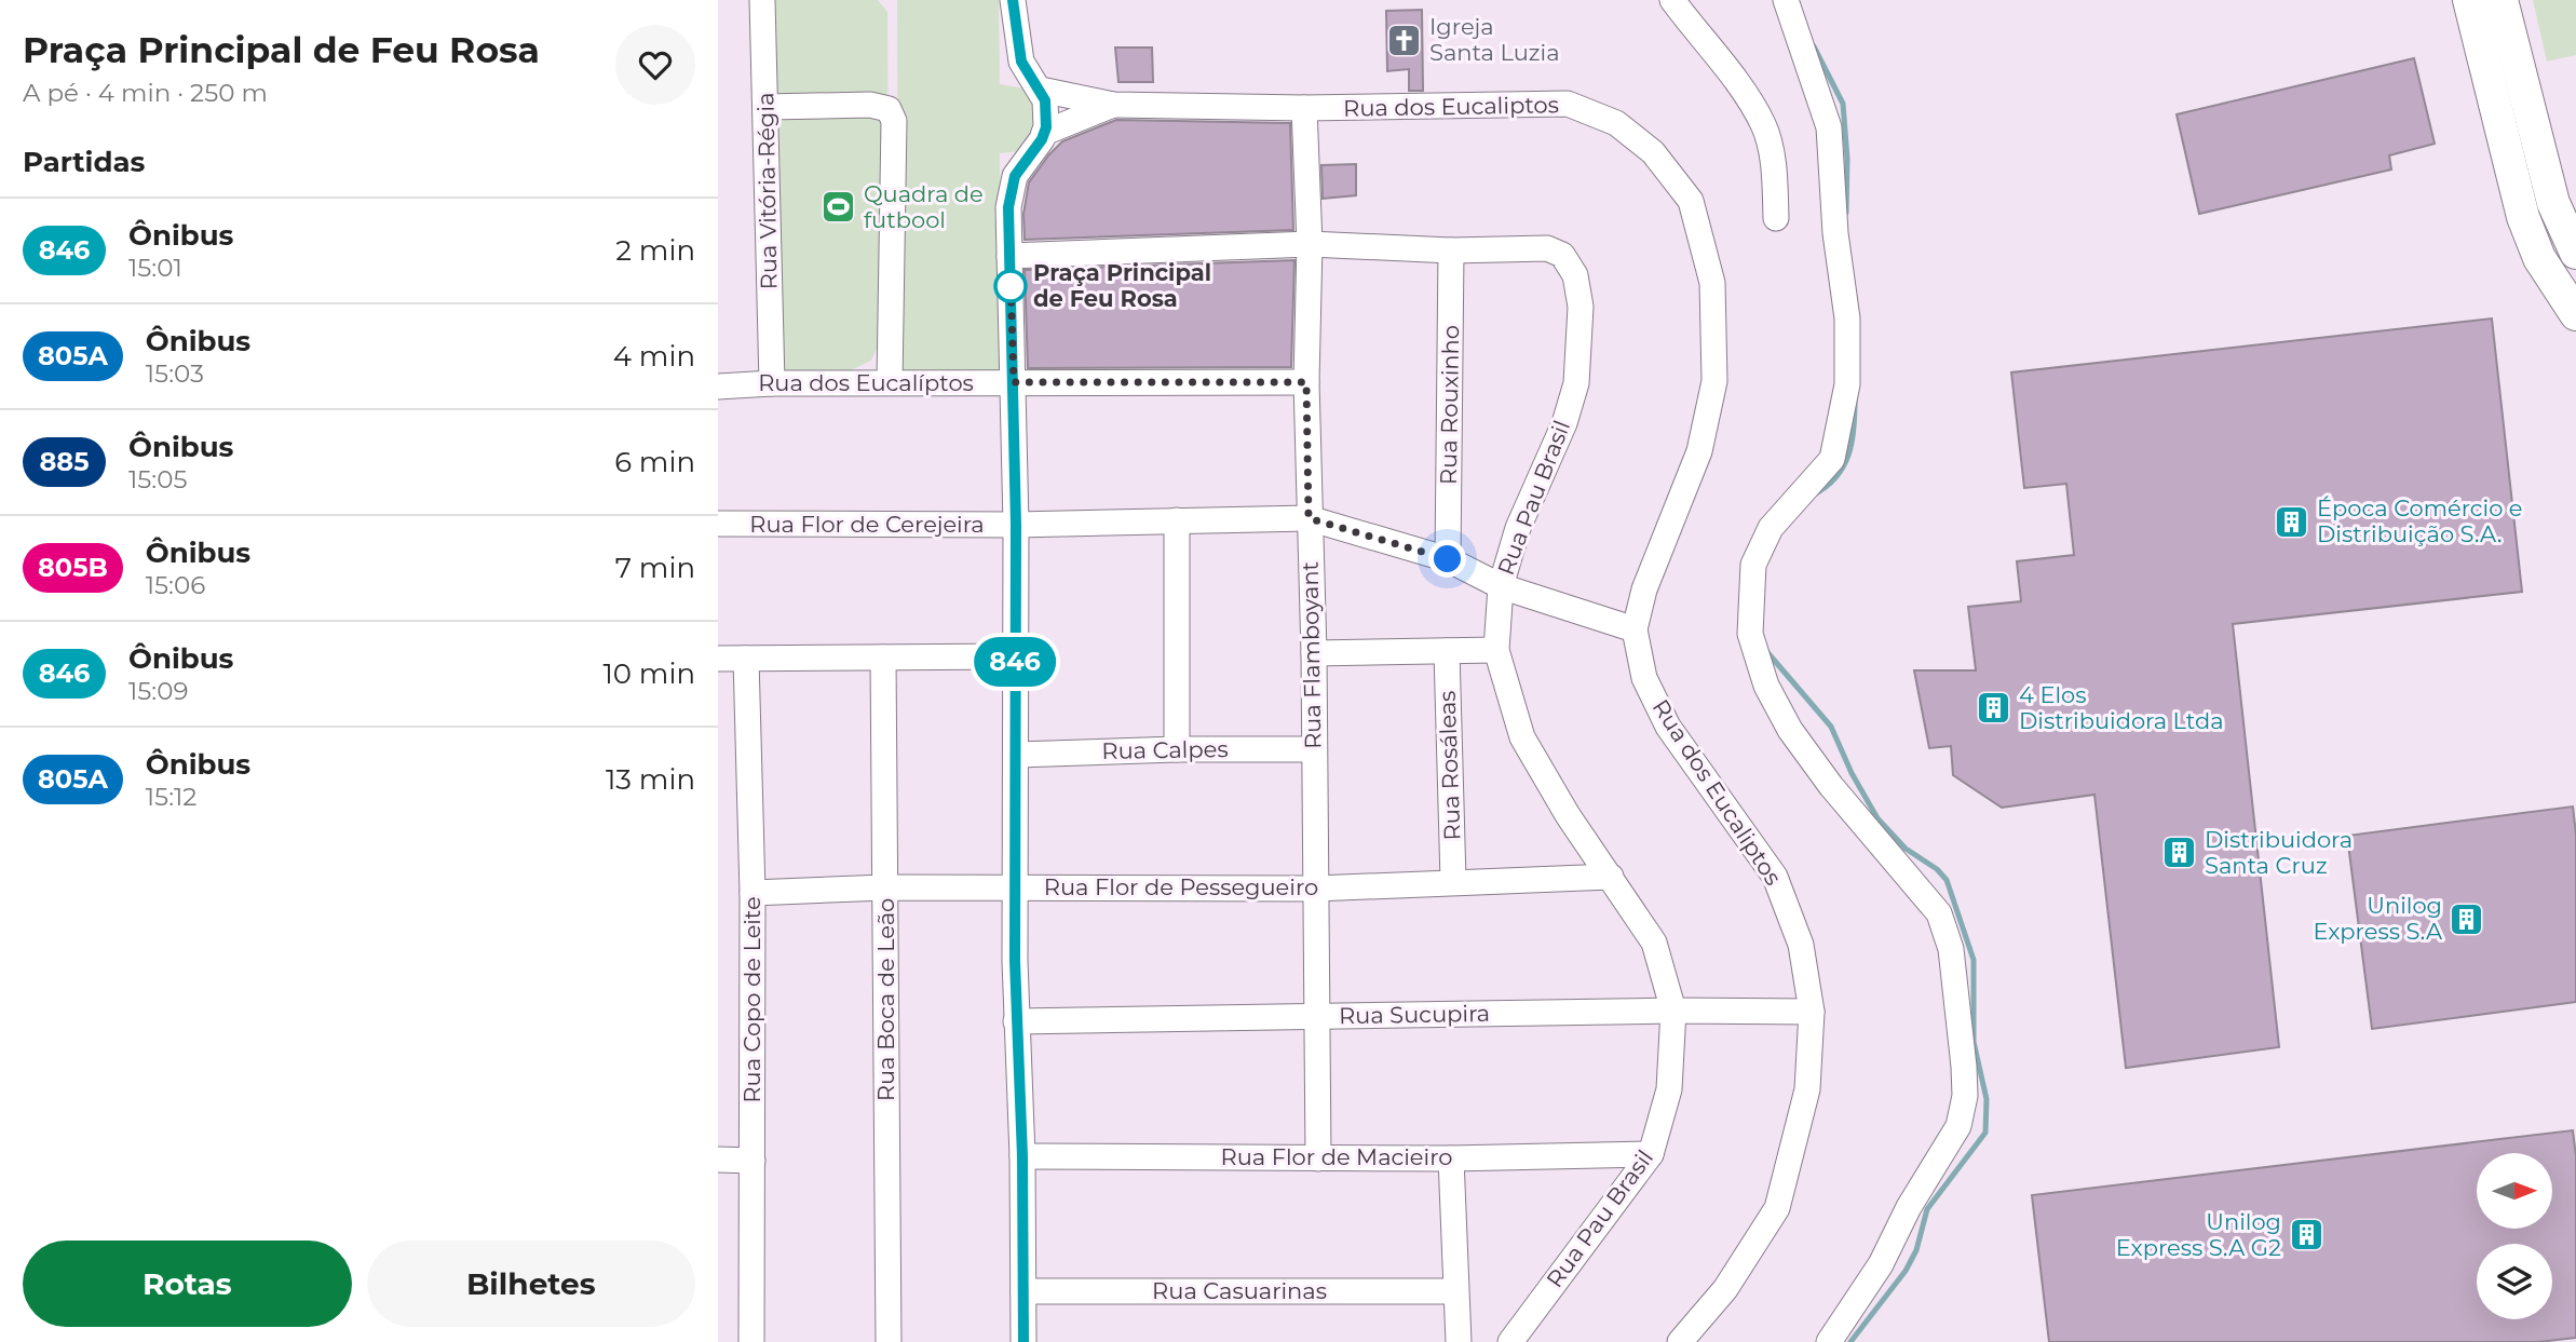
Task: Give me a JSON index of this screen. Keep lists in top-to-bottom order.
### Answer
{
  "streets": {
    "street": [
      "Rua dos Eucaliptos",
      "Rua Vitória-Régia",
      "Rua dos Eucalíptos",
      "Rua Rouxinho",
      "Rua Pau Brasil",
      "Rua Flor de Cerejeira",
      "Rua Flamboyant",
      "Rua Calpes",
      "Rua Rosáleas",
      "Rua Flor de Pessegueiro",
      "Rua Copo de Leite",
      "Rua Boca de Leão",
      "Rua Sucupira",
      "Rua Flor de Macieiro",
      "Rua Casuarinas"
    ]
  },
  "crossings": [
    ["Rua dos Eucaliptos", "Rua Flor de Cerejeira"],
    ["Rua dos Eucaliptos", "Rua Flamboyant"],
    ["Rua dos Eucaliptos", "Rua Sucupira"],
    ["Rua Vitória-Régia", "Rua dos Eucalíptos"],
    ["Rua dos Eucalíptos", "Rua Flamboyant"],
    ["Rua Rouxinho", "Rua Pau Brasil"],
    ["Rua Rouxinho", "Rua Flor de Cerejeira"],
    ["Rua Pau Brasil", "Rua Flor de Cerejeira"],
    ["Rua Pau Brasil", "Rua Flamboyant"],
    ["Rua Pau Brasil", "Rua Flor de Pessegueiro"],
    ["Rua Pau Brasil", "Rua Sucupira"],
    ["Rua Pau Brasil", "Rua Flor de Macieiro"],
    ["Rua Flor de Cerejeira", "Rua Flamboyant"],
    ["Rua Flamboyant", "Rua Calpes"],
    ["Rua Flamboyant", "Rua Flor de Pessegueiro"],
    ["Rua Flamboyant", "Rua Sucupira"],
    ["Rua Flamboyant", "Rua Flor de Macieiro"],
    ["Rua Rosáleas", "Rua Flor de Pessegueiro"],
    ["Rua Flor de Pessegueiro", "Rua Copo de Leite"],
    ["Rua Flor de Pessegueiro", "Rua Boca de Leão"]
  ],
  "places": {
    "church": ["Igreja Santa Luzia"],
    "sports": ["Quadra de futbool"],
    "other": ["Praça Principal de Feu Rosa"],
    "building": [
      "Época Comércio e Distribuição S.A.",
      "4 Elos Distribuidora Ltda",
      "Distribuidora Santa Cruz",
      "Unilog Express S.A",
      "Unilog Express S.A G2"
    ]
  },
  "lines": ["bus line 846"],
  "north": "right",
  "page": {
    "heading": [
      ["Praça Principal de Feu Rosa", "A pé · 4 min · 250 m"],
      "Partidas"
    ],
    "on_map": "846",
    "list": [
      {
        "mark": "846",
        "name": "Ônibus",
        "note": "15:01",
        "value": "2 min"
      },
      {
        "mark": "805A",
        "name": "Ônibus",
        "note": "15:03",
        "value": "4 min"
      },
      {
        "mark": "885",
        "name": "Ônibus",
        "note": "15:05",
        "value": "6 min"
      },
      {
        "mark": "805B",
        "name": "Ônibus",
        "note": "15:06",
        "value": "7 min"
      },
      {
        "mark": "846",
        "name": "Ônibus",
        "note": "15:09",
        "value": "10 min"
      },
      {
        "mark": "805A",
        "name": "Ônibus",
        "note": "15:12",
        "value": "13 min"
      }
    ],
    "buttons": ["Rotas", "Bilhetes"]
  }
}
